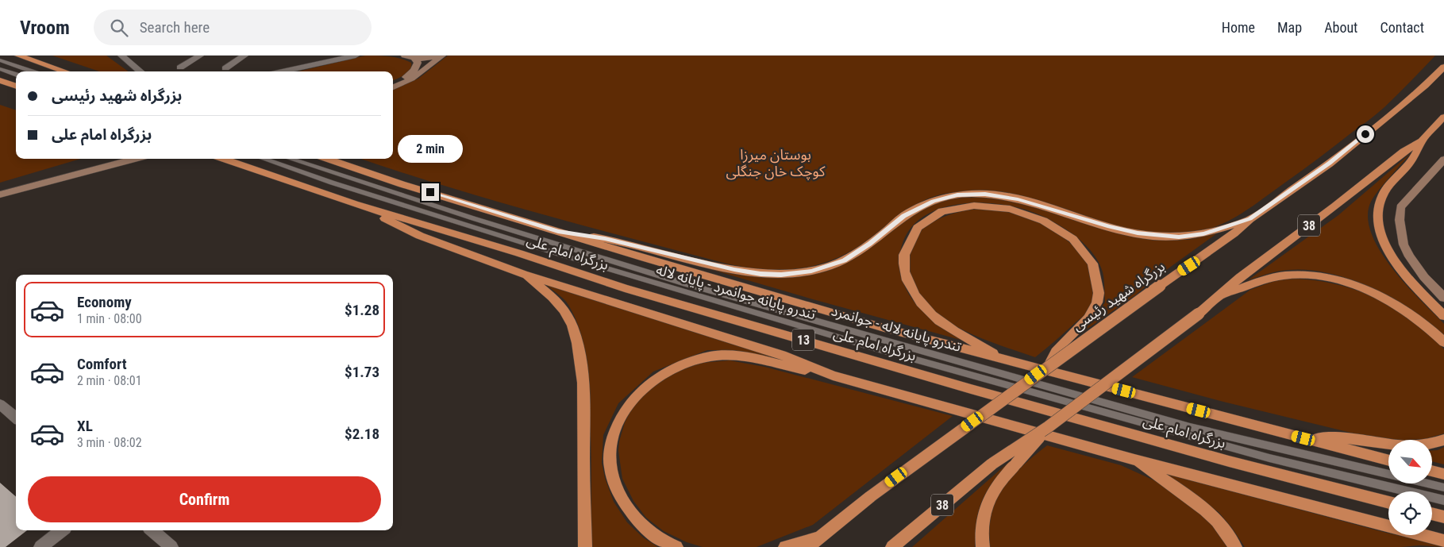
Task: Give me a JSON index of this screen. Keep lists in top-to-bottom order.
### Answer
{
  "streets": {
    "highway": [
      "38",
      "بزرگراه امام علی",
      "بزرگراه شهید رئیسی",
      "13"
    ],
    "lane": ["تندرو پایانه جوانمرد - پایانه لاله", "تندرو پایانه لاله - جوانمرد"]
  },
  "parks": ["بوستان میرزا کوچک خان جنگلی"],
  "north": "bottom right",
  "page": {
    "header": "Vroom",
    "search": "Search here",
    "nav": [
      "Home",
      "Map",
      "About",
      "Contact"
    ],
    "banner": ["بزرگراه شهید رئیسی", "بزرگراه امام علی"],
    "bubble": "2 min",
    "list": [
      {
        "name": "Economy",
        "note": "1 min · 08:00",
        "value": "$1.28"
      },
      {
        "name": "Comfort",
        "note": "2 min · 08:01",
        "value": "$1.73"
      },
      {
        "name": "XL",
        "note": "3 min · 08:02",
        "value": "$2.18"
      }
    ],
    "buttons": "Confirm"
  }
}
